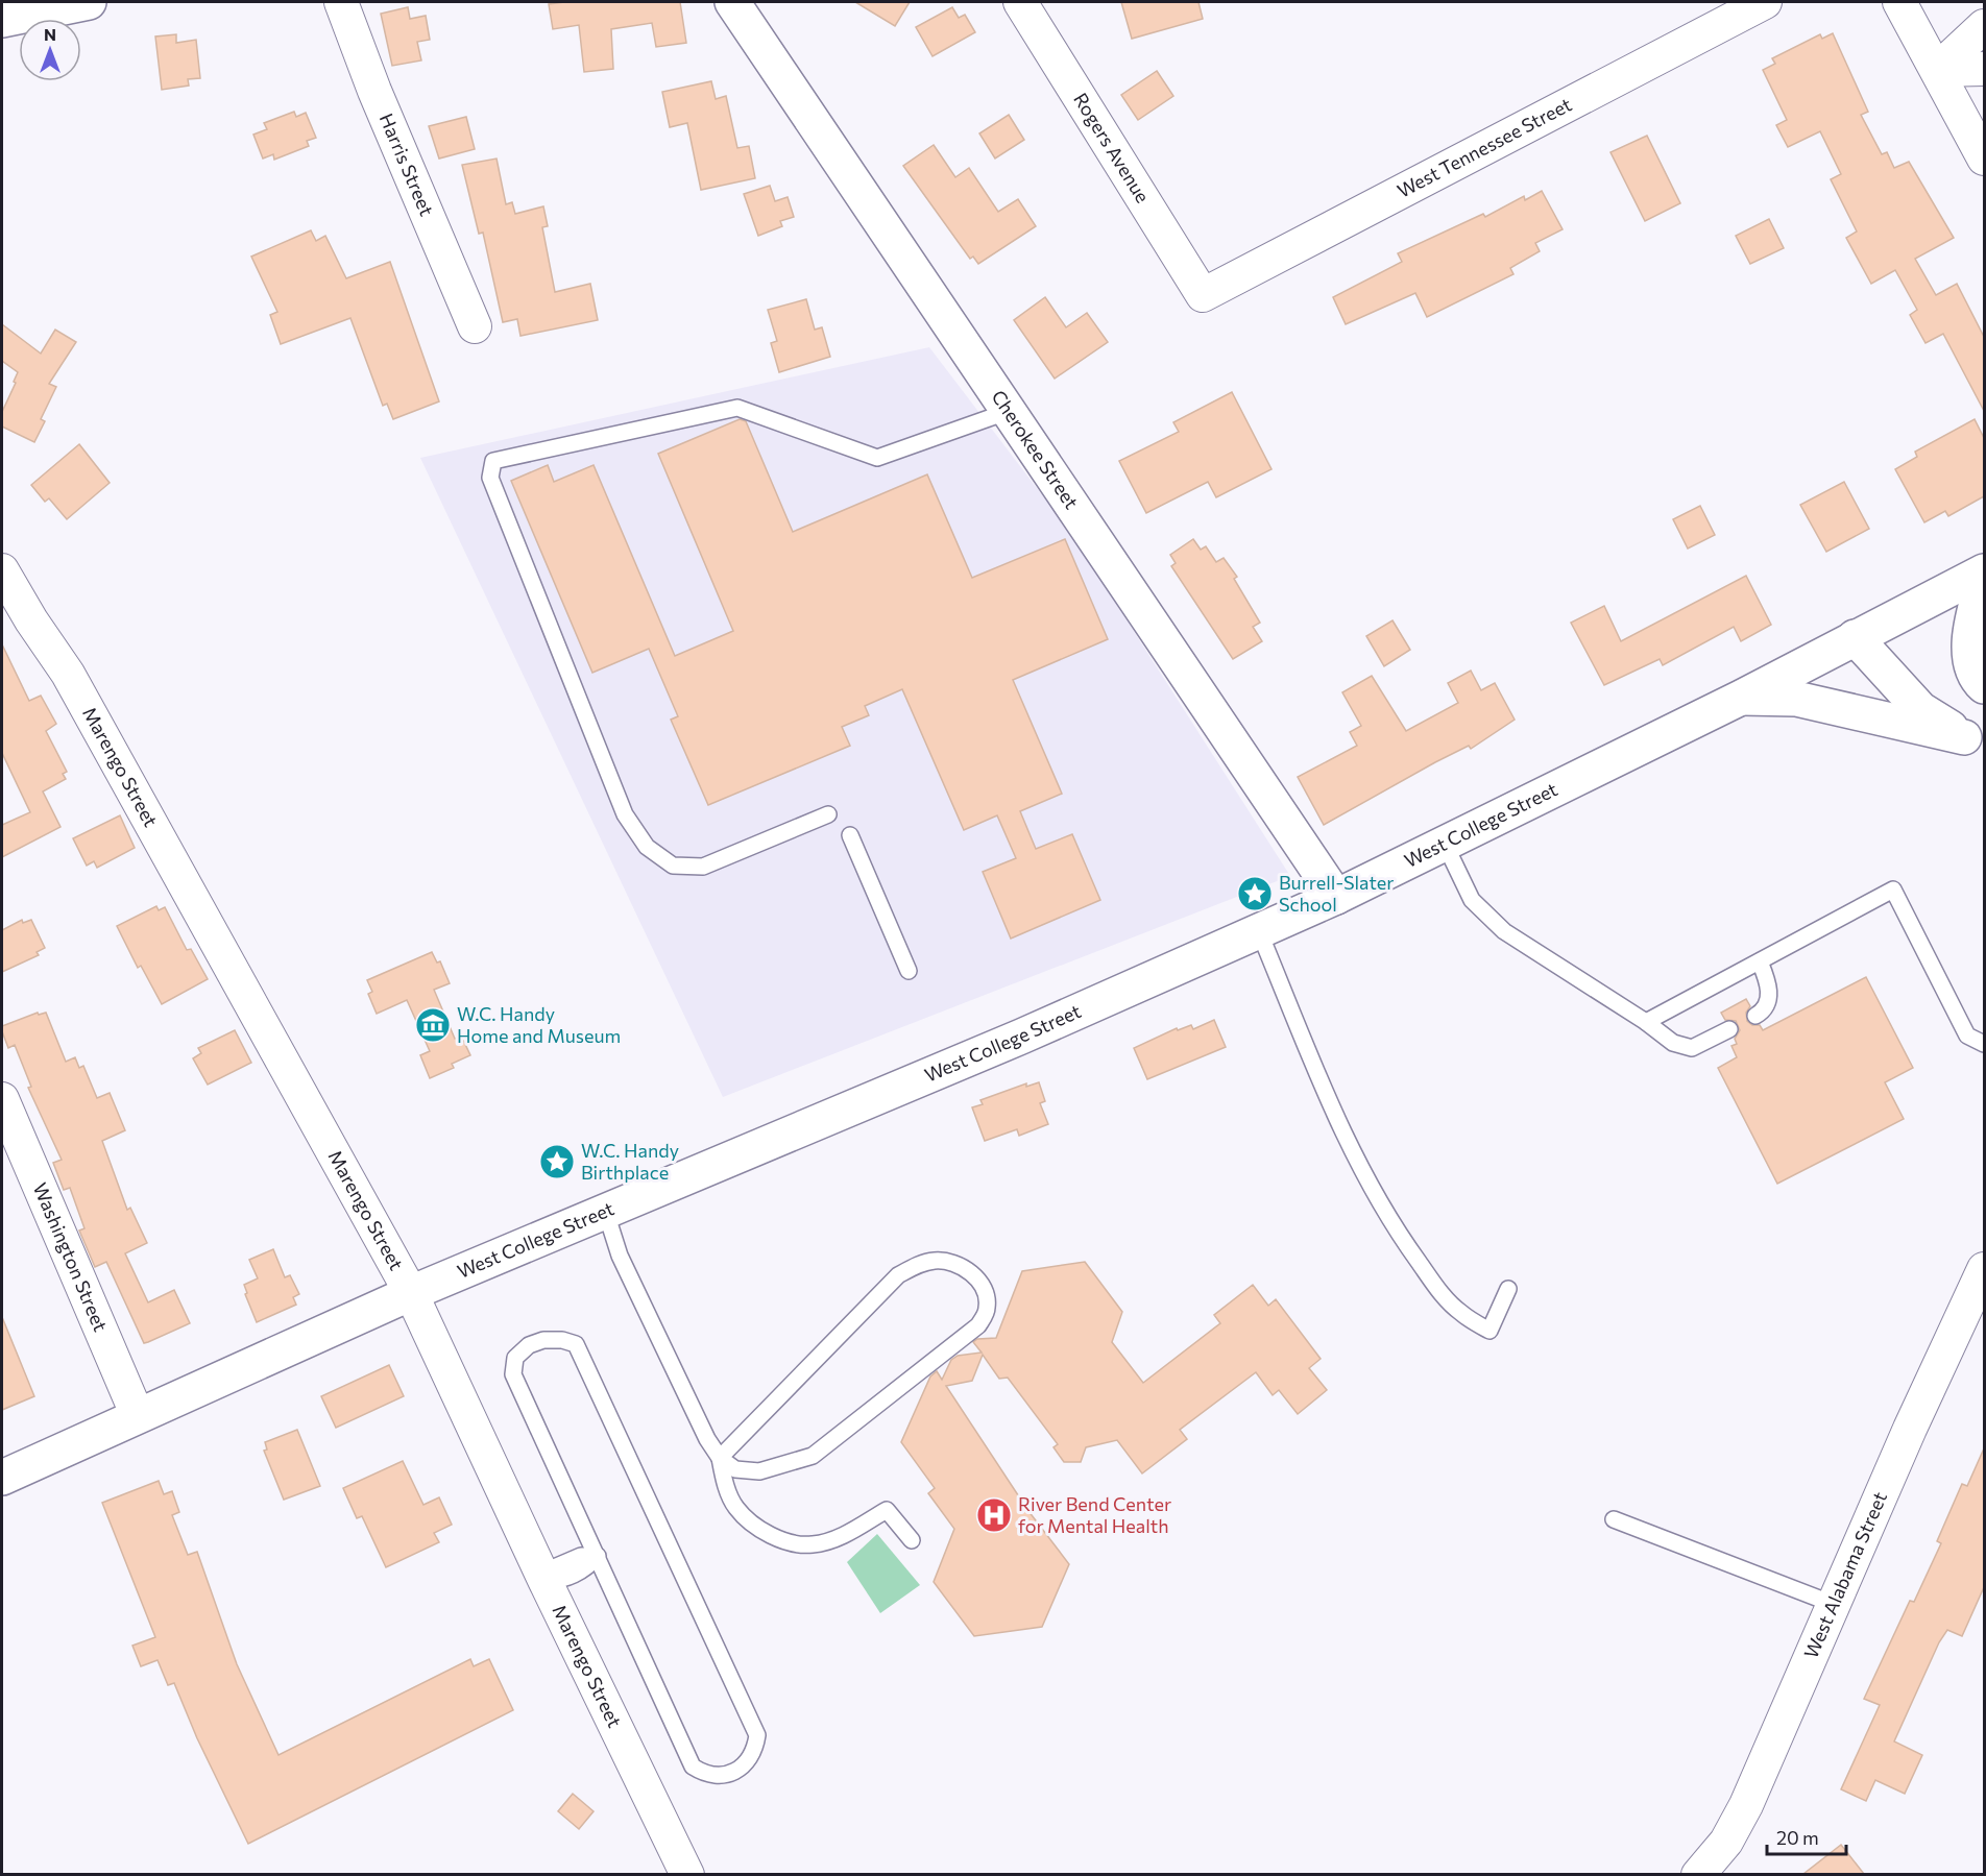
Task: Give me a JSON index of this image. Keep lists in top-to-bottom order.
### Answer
{
  "streets": {
    "street": [
      "Rogers Avenue",
      "West Tennessee Street",
      "Harris Street",
      "Cherokee Street",
      "Marengo Street",
      "West College Street",
      "Washington Street",
      "West Alabama Street"
    ]
  },
  "crossings": [
    ["Rogers Avenue", "West Tennessee Street"],
    ["Cherokee Street", "West College Street"],
    ["Marengo Street", "West College Street"],
    ["West College Street", "Washington Street"]
  ],
  "places": {
    "place": ["Burrell-Slater School", "W.C. Handy Birthplace"],
    "museum": ["W.C. Handy Home and Museum"],
    "hospital": ["River Bend Center for Mental Health"]
  },
  "scale_bar": "20 m",
  "north": "top"
}
